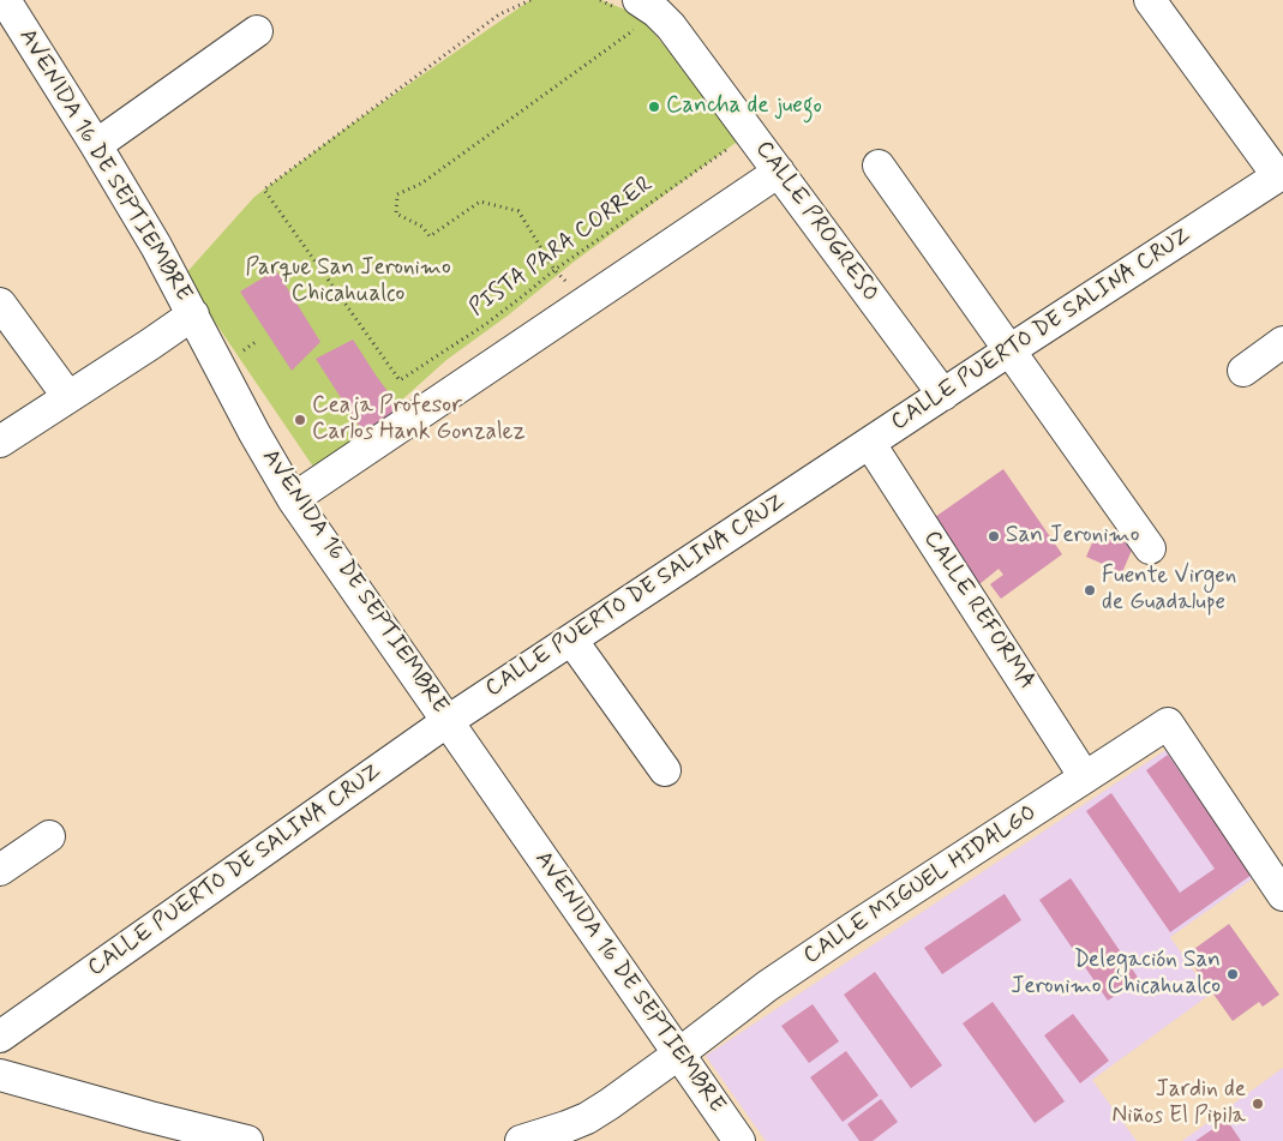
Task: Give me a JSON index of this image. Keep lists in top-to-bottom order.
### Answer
{
  "streets": {
    "street": [
      "AVENIDA 16 DE SEPTIEMBRE",
      "CALLE PROGRESO",
      "CALLE PUERTO DE SALINA CRUZ",
      "CALLE REFORMA",
      "CALLE MIGUEL HIDALGO"
    ],
    "path": ["PISTA PARA CORRER"]
  },
  "crossings": [
    ["AVENIDA 16 DE SEPTIEMBRE", "CALLE PUERTO DE SALINA CRUZ"],
    ["AVENIDA 16 DE SEPTIEMBRE", "CALLE MIGUEL HIDALGO"],
    ["CALLE PROGRESO", "CALLE PUERTO DE SALINA CRUZ"],
    ["CALLE PUERTO DE SALINA CRUZ", "CALLE REFORMA"],
    ["CALLE REFORMA", "CALLE MIGUEL HIDALGO"]
  ],
  "parks": ["Parque San Jeronimo Chicahualco"],
  "places": [
    "Cancha de juego",
    "Ceaja Profesor Carlos Hank Gonzalez",
    "San Jeronimo",
    "Fuente Virgen de Guadalupe",
    "Delegación San Jeronimo Chicahualco",
    "Jardin de Niños El Pipila"
  ]
}
